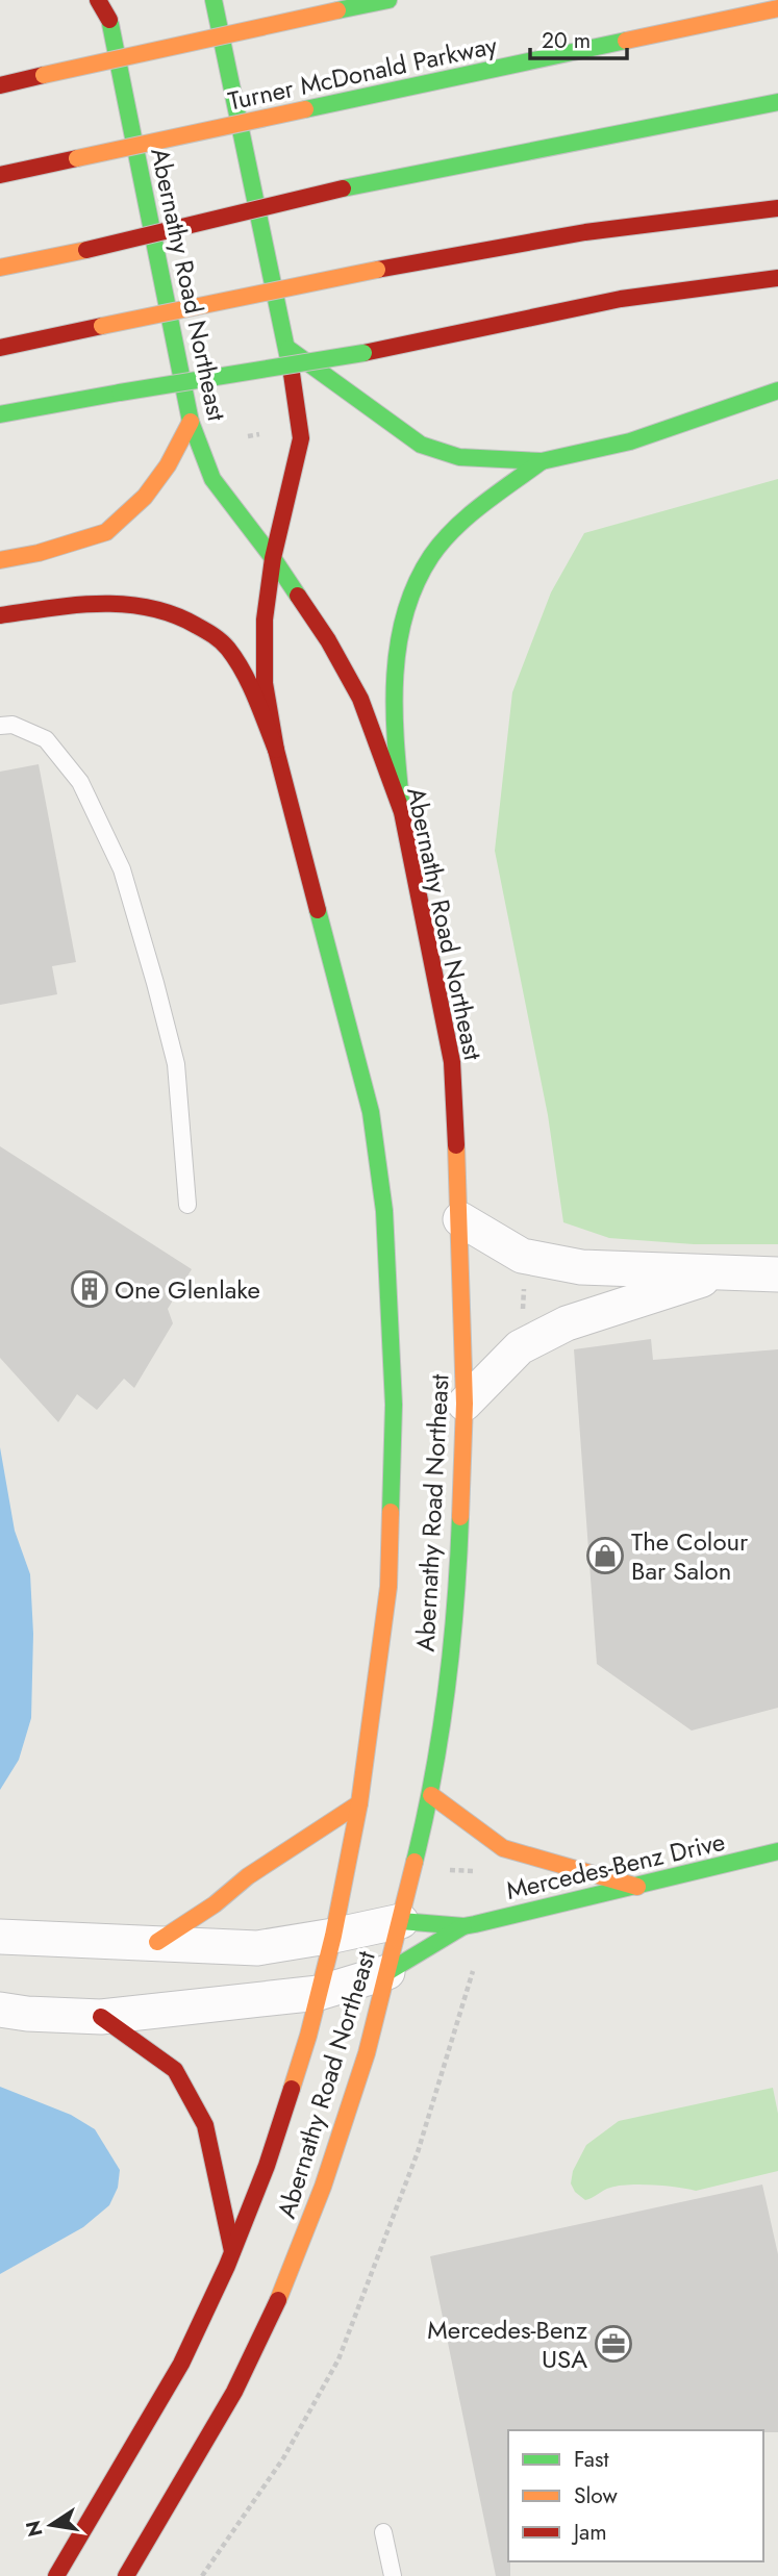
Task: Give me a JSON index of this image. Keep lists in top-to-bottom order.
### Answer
{
  "streets": {
    "main road": ["Turner McDonald Parkway", "Abernathy Road Northeast", "Mercedes-Benz Drive"]
  },
  "crossings": [
    ["Abernathy Road Northeast", "Mercedes-Benz Drive"]
  ],
  "places": {
    "building": ["One Glenlake"],
    "shop": ["The Colour Bar Salon"],
    "office": ["Mercedes-Benz USA"]
  },
  "legend": ["Fast", "Slow", "Jam"],
  "scale_bar": "20 m",
  "north": "left"
}
